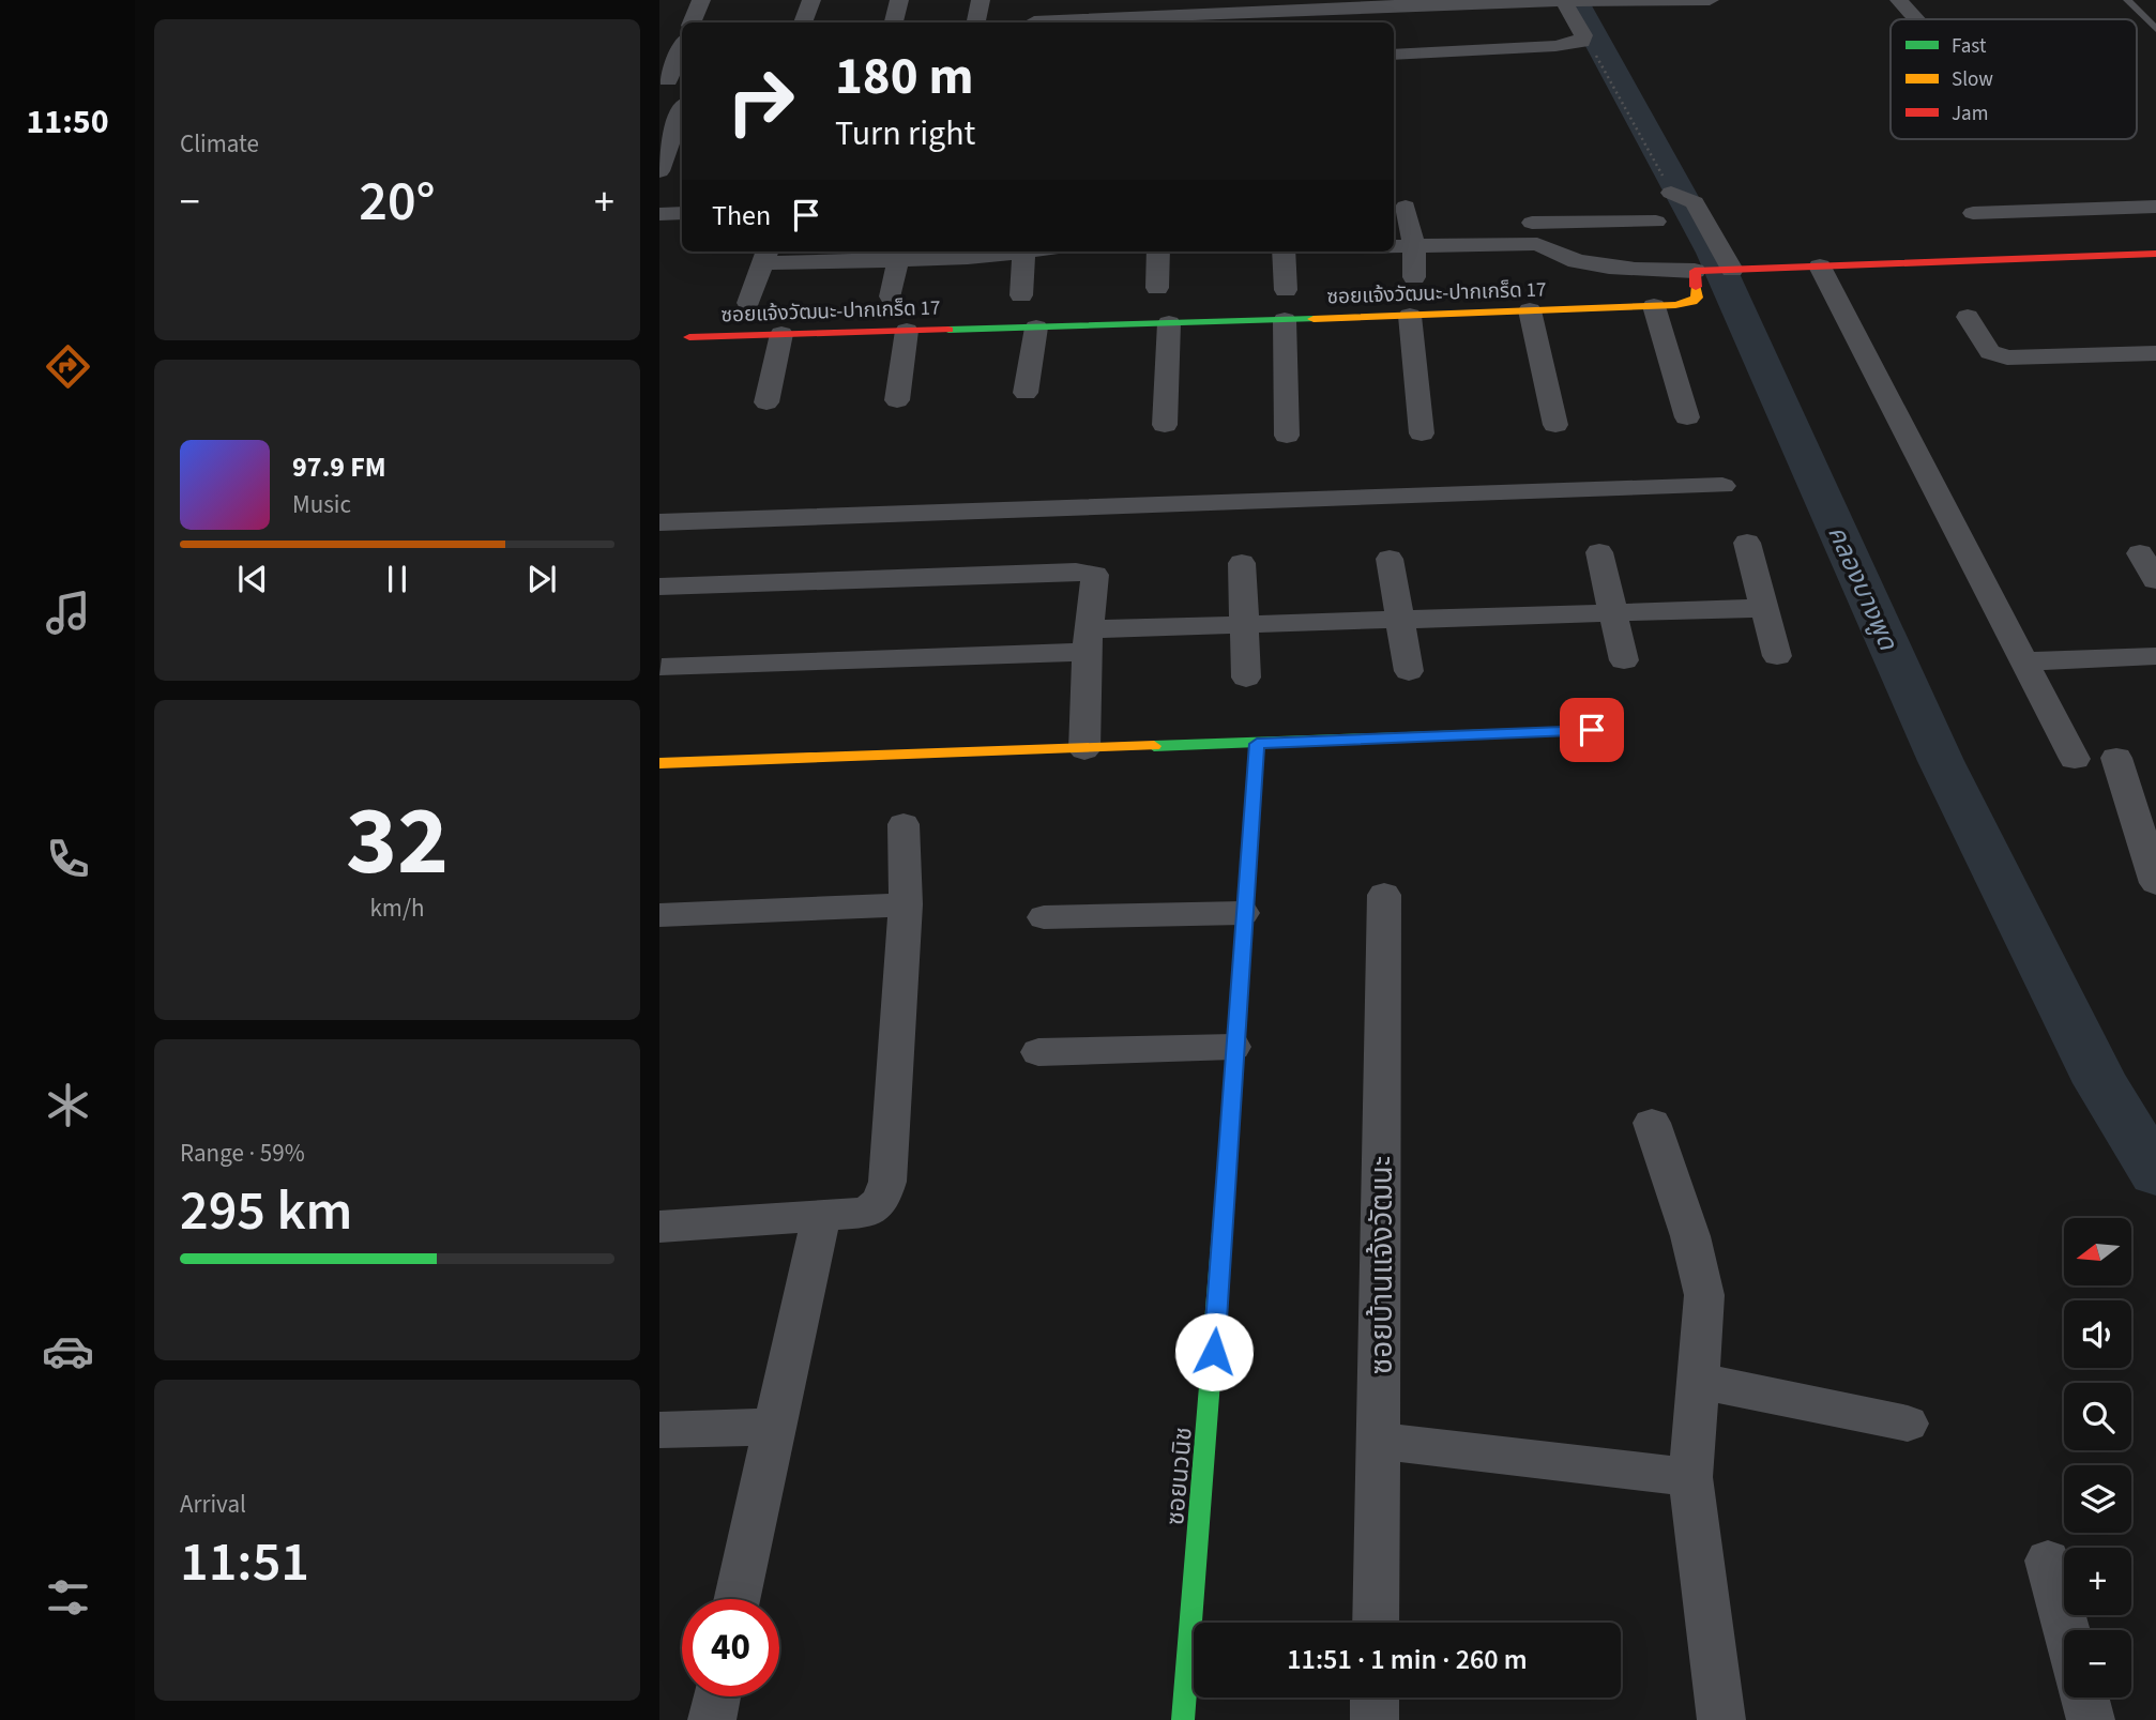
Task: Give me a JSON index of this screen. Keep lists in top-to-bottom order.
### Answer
{
  "streets": {
    "street": ["ซอยแจ้งวัฒนะ-ปากเกร็ด 17", "ซอยบ้านแจ้งวัฒนะ", "ซอยนวนิช"]
  },
  "water": ["คลองบางพูด"],
  "legend": ["Fast", "Slow", "Jam"],
  "north": "left",
  "page": {
    "tabs": "11:50",
    "tile": [
      "Climate",
      ["32", "km/h"],
      ["Range · 59%", "295 km"],
      ["Arrival", "11:51"]
    ],
    "turn": ["180 m", "Turn right"],
    "heat": ["−", "20°", "+"],
    "then": "Then",
    "song": ["97.9 FM", "Music"],
    "map_buttons": ["+", "−"],
    "limit": "40",
    "trip": "11:51 · 1 min · 260 m"
  }
}
